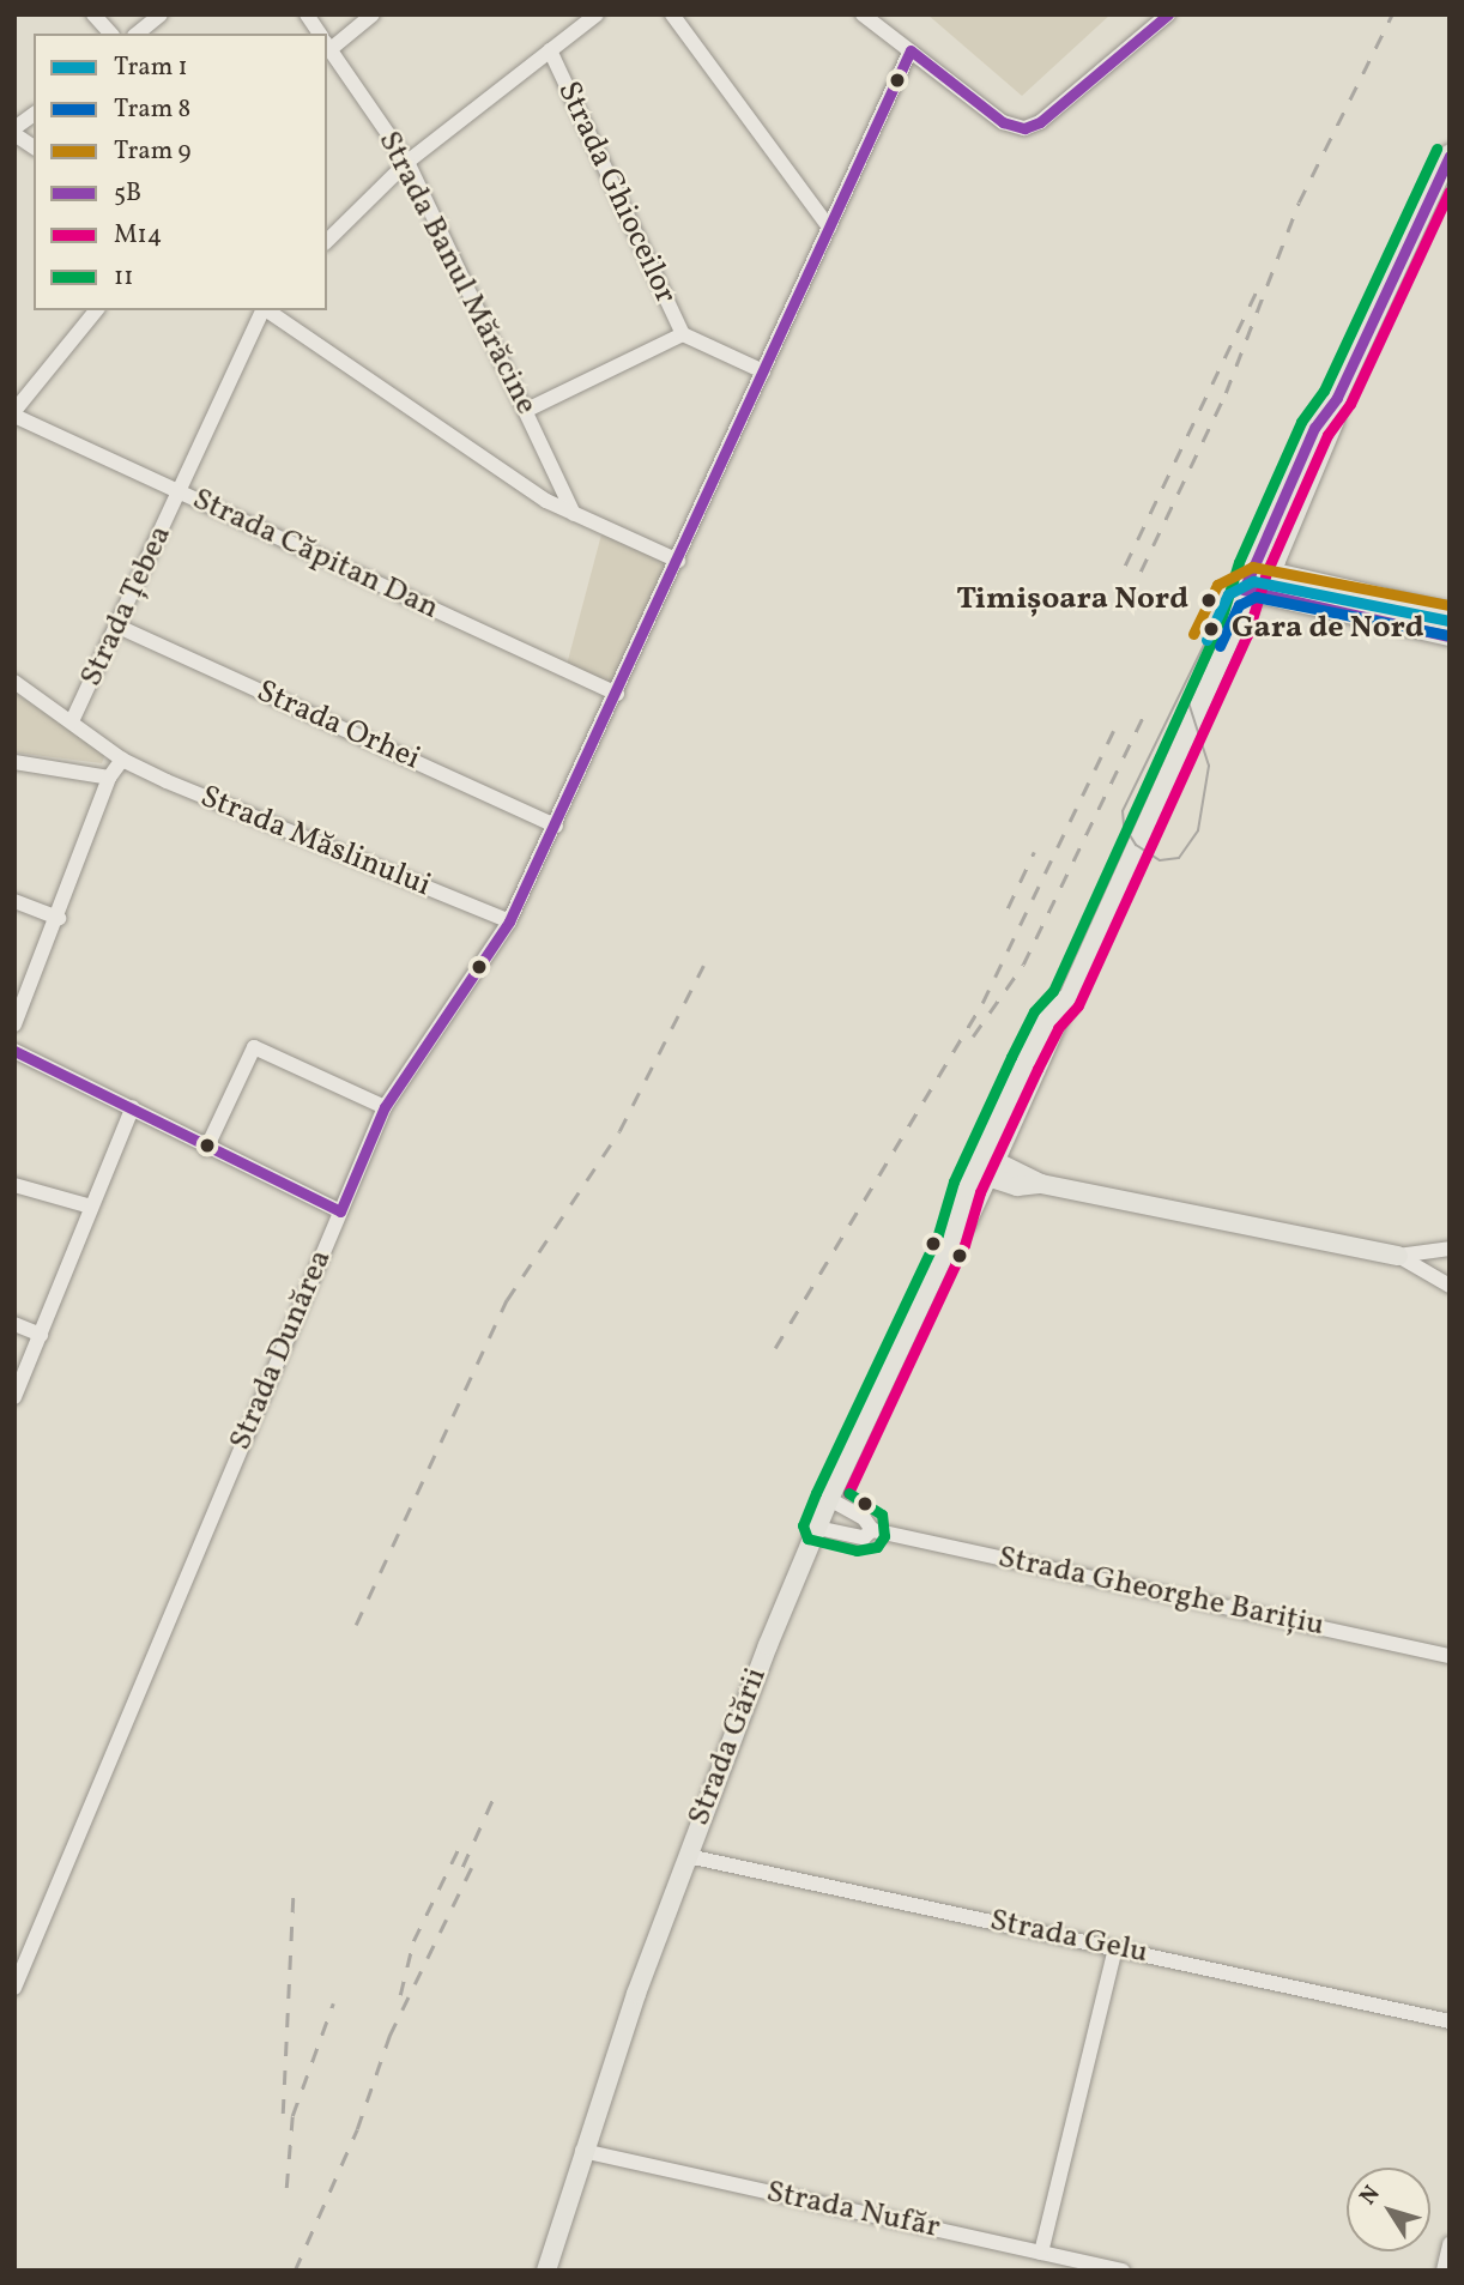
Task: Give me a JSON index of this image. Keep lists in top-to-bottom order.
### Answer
{
  "streets": {
    "main road": ["Strada Gării"],
    "street": [
      "Strada Ghioceilor",
      "Strada Banul Mărăcine",
      "Strada Căpitan Dan",
      "Strada Țebea",
      "Strada Orhei",
      "Strada Măslinului",
      "Strada Dunărea",
      "Strada Gheorghe Barițiu",
      "Strada Gelu",
      "Strada Nufăr"
    ]
  },
  "crossings": [
    ["Strada Căpitan Dan", "Strada Țebea"],
    ["Strada Căpitan Dan", "Strada Dunărea"],
    ["Strada Țebea", "Strada Orhei"],
    ["Strada Țebea", "Strada Măslinului"],
    ["Strada Orhei", "Strada Dunărea"],
    ["Strada Măslinului", "Strada Dunărea"],
    ["Strada Gheorghe Barițiu", "Strada Gării"],
    ["Strada Gării", "Strada Gelu"],
    ["Strada Gării", "Strada Nufăr"]
  ],
  "places": ["Timișoara Nord", "Gara de Nord"],
  "lines": [
    "transit line 5B",
    "transit line 11",
    "transit line M14",
    "tram line 9",
    "tram line 1",
    "tram line 8"
  ],
  "legend": [
    "Tram 1",
    "Tram 8",
    "Tram 9",
    "5B",
    "M14",
    "11"
  ],
  "north": "top left"
}
